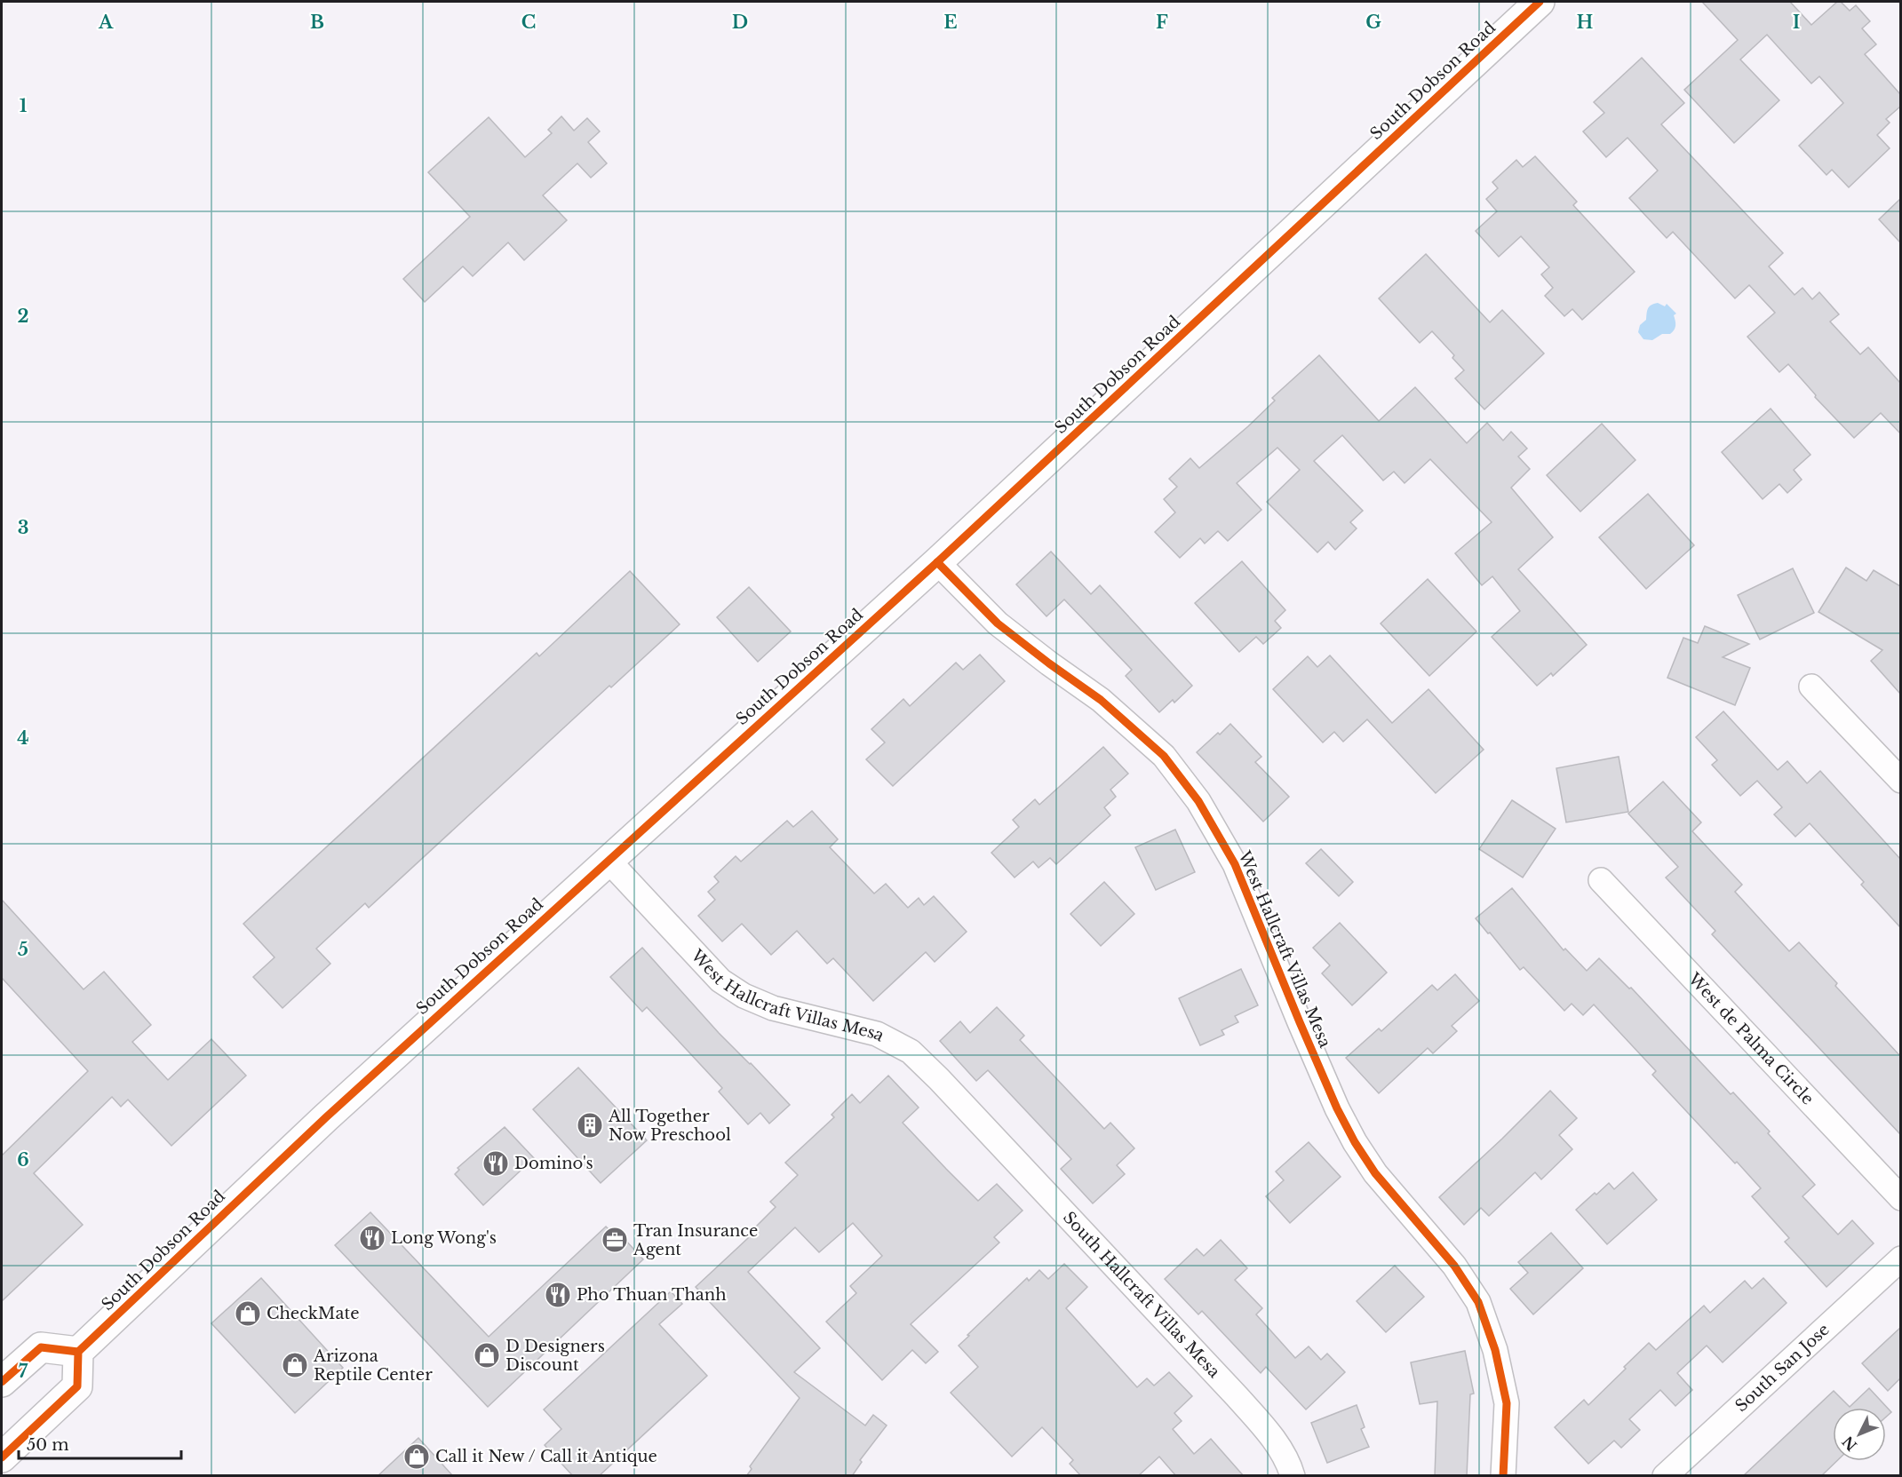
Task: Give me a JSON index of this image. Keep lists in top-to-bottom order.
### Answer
{
  "streets": {
    "main road": ["South Dobson Road"],
    "street": [
      "West Hallcraft Villas Mesa",
      "West de Palma Circle",
      "South Hallcraft Villas Mesa",
      "South San Jose"
    ]
  },
  "crossings": [
    ["South Dobson Road", "West Hallcraft Villas Mesa"],
    ["West Hallcraft Villas Mesa", "South Hallcraft Villas Mesa"]
  ],
  "places": {
    "building": ["All Together Now Preschool"],
    "restaurant": ["Domino's", "Long Wong's", "Pho Thuan Thanh"],
    "office": ["Tran Insurance Agent"],
    "shop": [
      "CheckMate",
      "D Designers Discount",
      "Arizona Reptile Center",
      "Call it New / Call it Antique"
    ]
  },
  "scale_bar": "50 m",
  "north": "bottom left",
  "grid": {
    "columns": [
      "A",
      "B",
      "C",
      "D",
      "E",
      "F",
      "G",
      "H",
      "I"
    ],
    "rows": [
      "1",
      "2",
      "3",
      "4",
      "5",
      "6",
      "7"
    ]
  }
}
